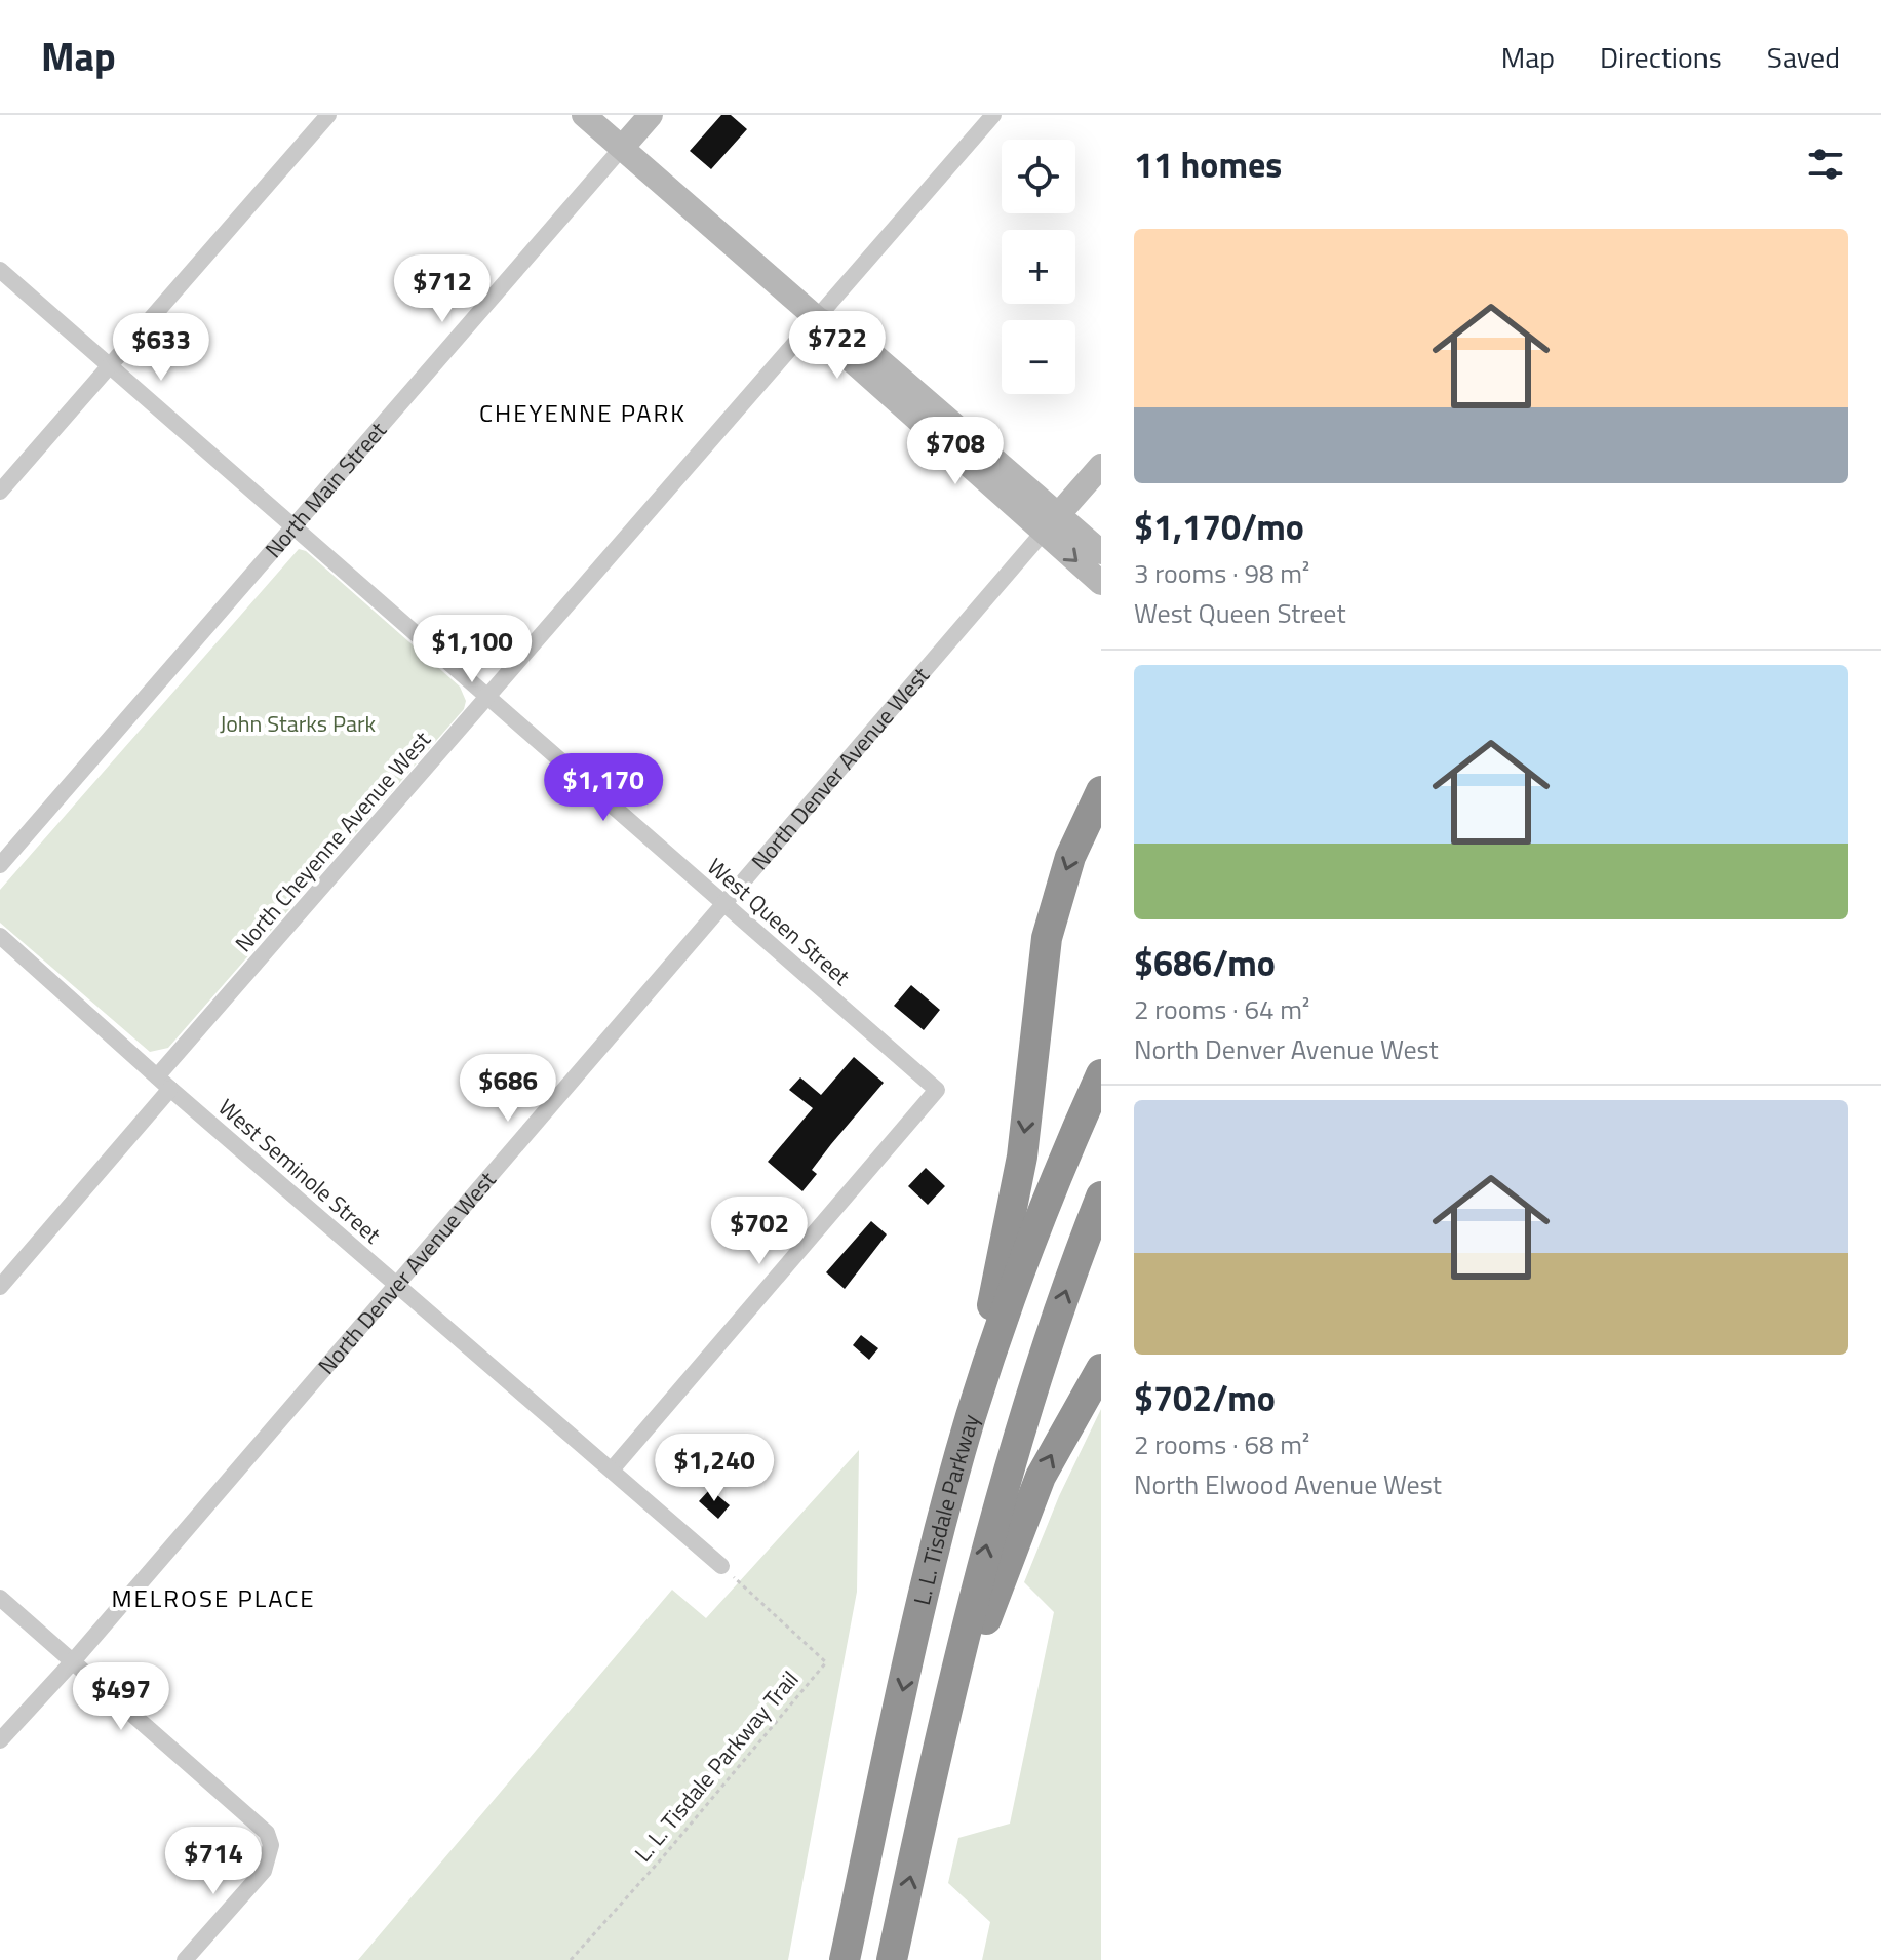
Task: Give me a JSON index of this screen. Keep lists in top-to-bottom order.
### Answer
{
  "streets": {
    "highway": ["L. L. Tisdale Parkway"],
    "street": [
      "North Main Street",
      "North Denver Avenue West",
      "North Cheyenne Avenue West",
      "West Queen Street",
      "West Seminole Street"
    ],
    "path": ["L. L. Tisdale Parkway Trail"]
  },
  "crossings": [
    ["North Main Street", "West Queen Street"],
    ["North Denver Avenue West", "West Queen Street"],
    ["North Denver Avenue West", "West Seminole Street"],
    ["North Cheyenne Avenue West", "West Queen Street"],
    ["North Cheyenne Avenue West", "West Seminole Street"],
    ["West Queen Street", "West Seminole Street"],
    ["West Seminole Street", "L. L. Tisdale Parkway Trail"]
  ],
  "districts": ["CHEYENNE PARK", "MELROSE PLACE"],
  "parks": ["John Starks Park"],
  "page": {
    "header": "Map",
    "nav": ["Map", "Directions", "Saved"],
    "heading": "11 homes",
    "map_buttons": ["+", "−"],
    "list": [
      {
        "name": "$1,170/mo",
        "note": "3 rooms · 98 m² · West Queen Street"
      },
      {
        "name": "$686/mo",
        "note": "2 rooms · 64 m² · North Denver Avenue West"
      },
      {
        "name": "$702/mo",
        "note": "2 rooms · 68 m² · North Elwood Avenue West"
      }
    ],
    "price": [
      "$712",
      "$722",
      "$633",
      "$708",
      "$1,100",
      "$1,170",
      "$686",
      "$702",
      "$1,240",
      "$497",
      "$714"
    ]
  }
}
